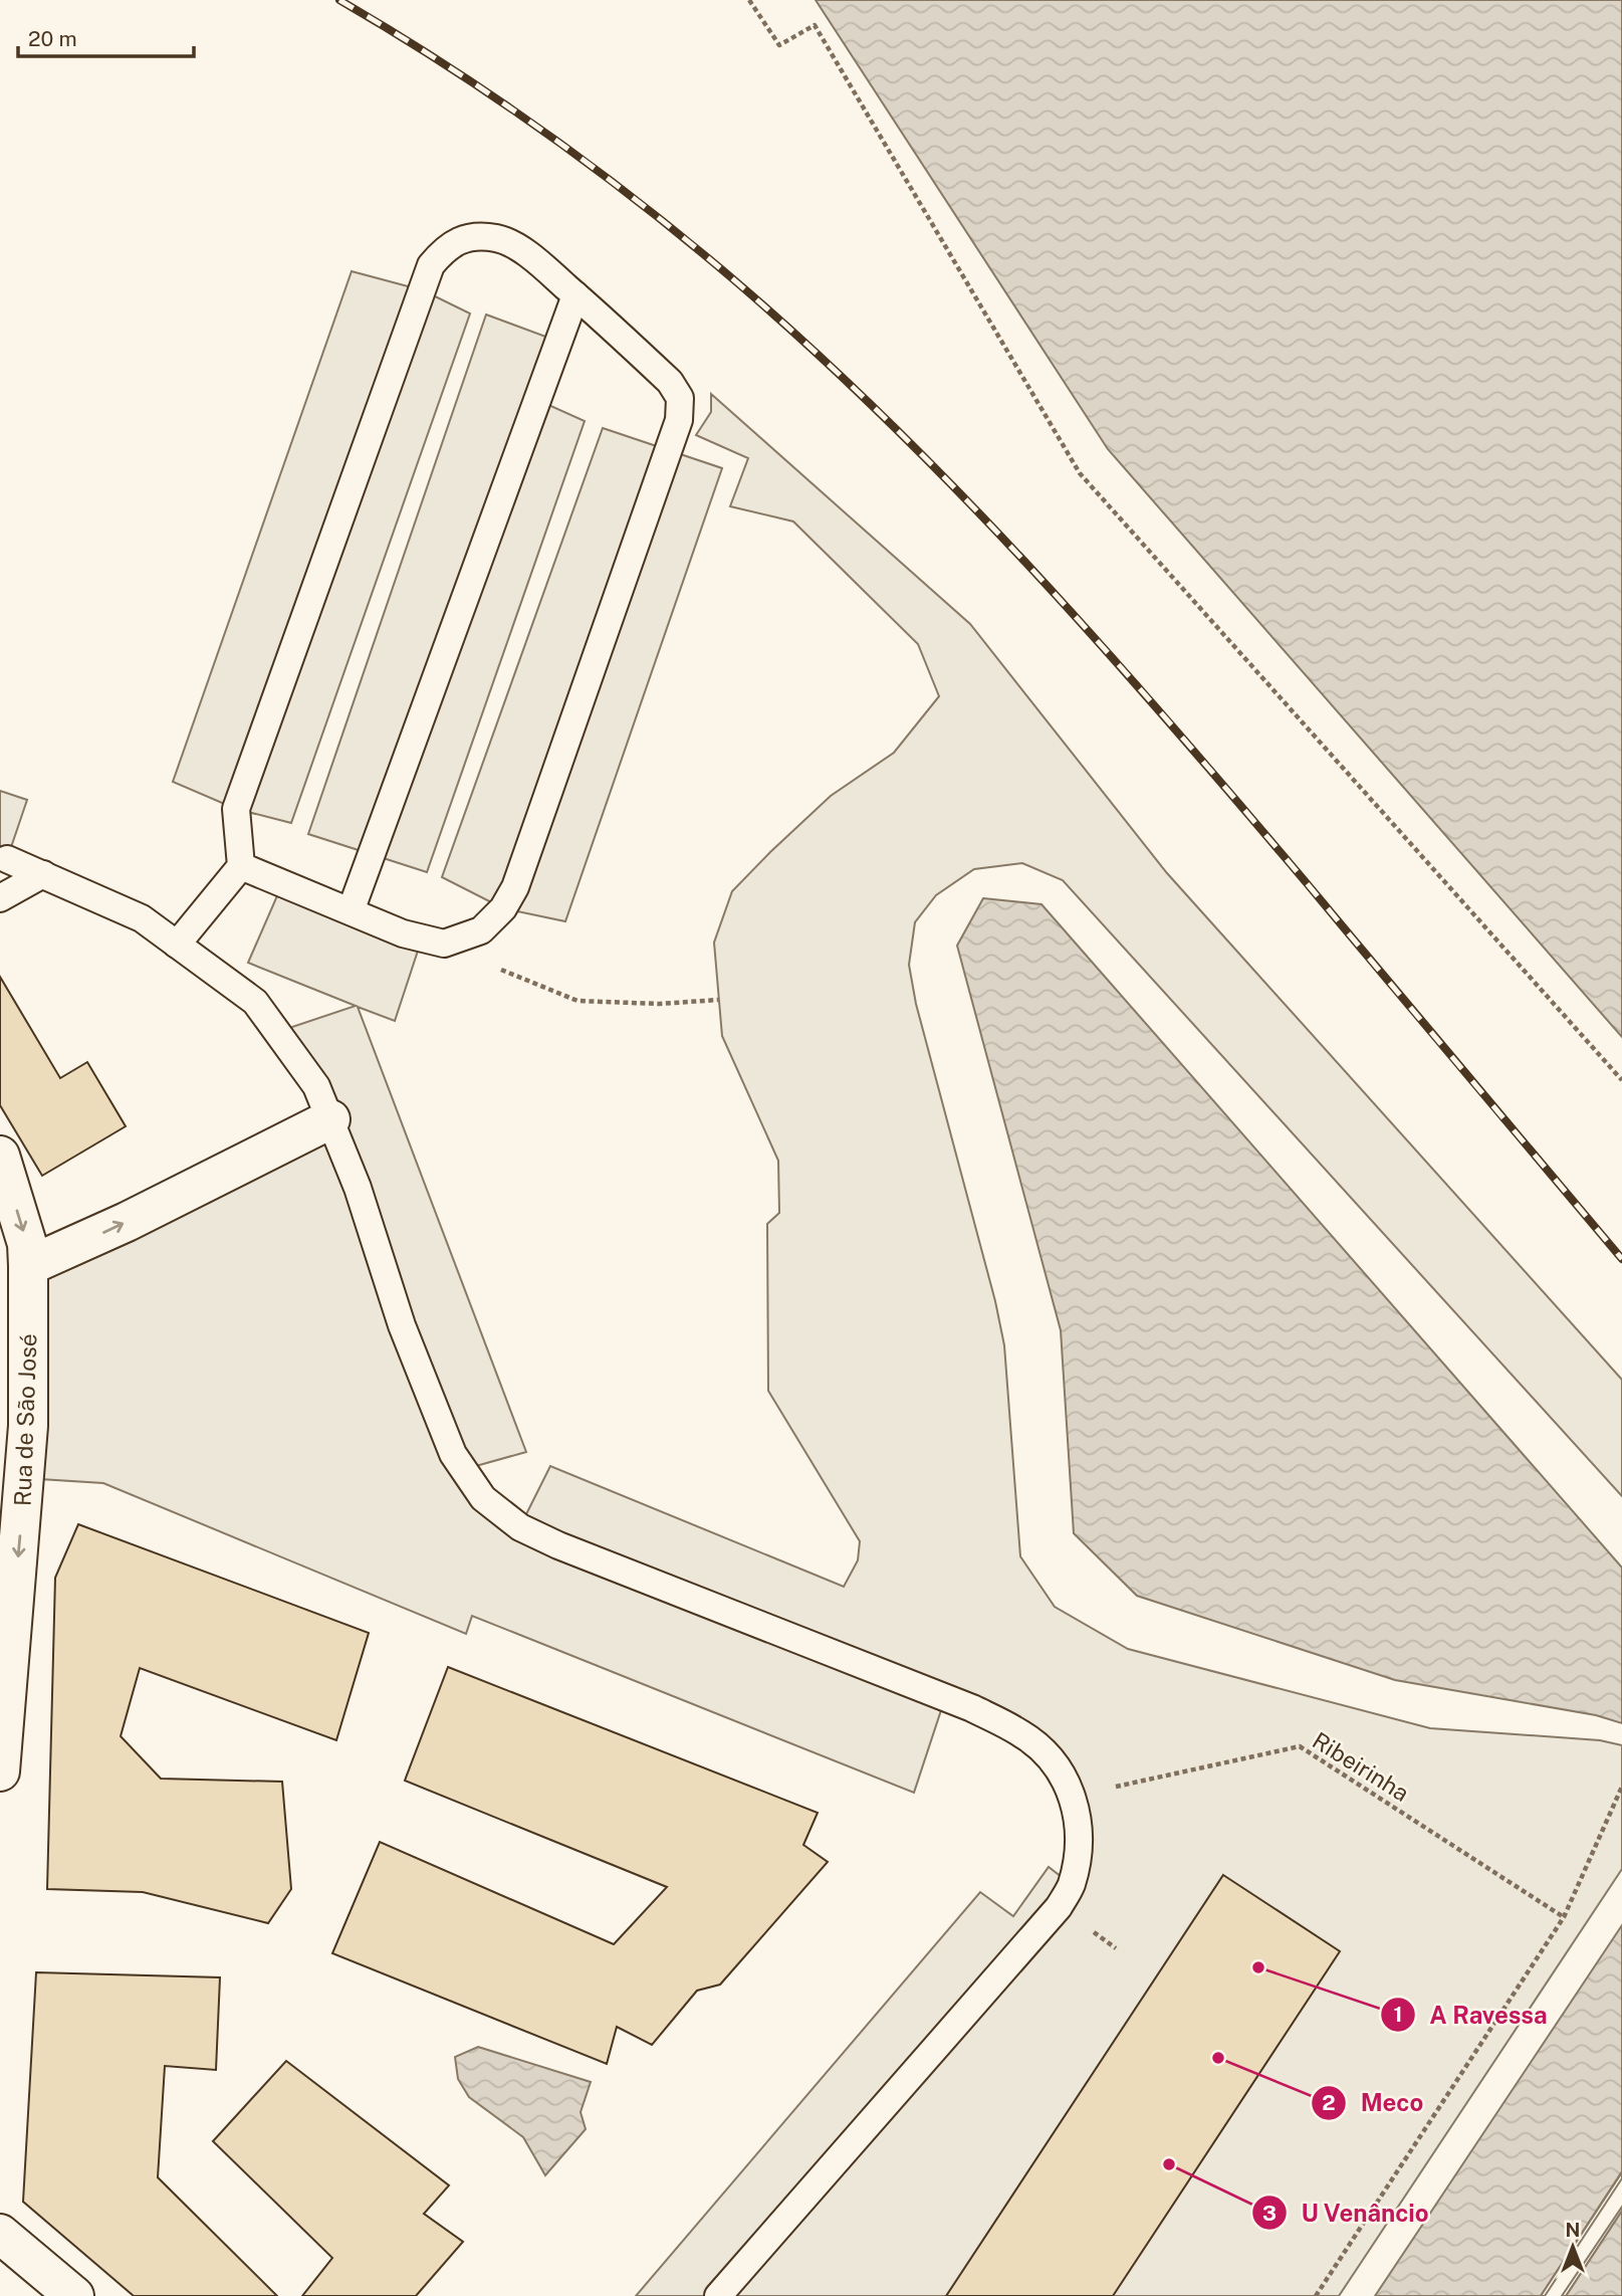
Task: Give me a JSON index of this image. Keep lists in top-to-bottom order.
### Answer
{
  "streets": {
    "street": ["Rua de São José"],
    "path": ["Ribeirinha"]
  },
  "one_way": ["Rua de São José"],
  "places": ["A Ravessa", "Meco", "U Venâncio"],
  "scale_bar": "20 m",
  "north": "top"
}
